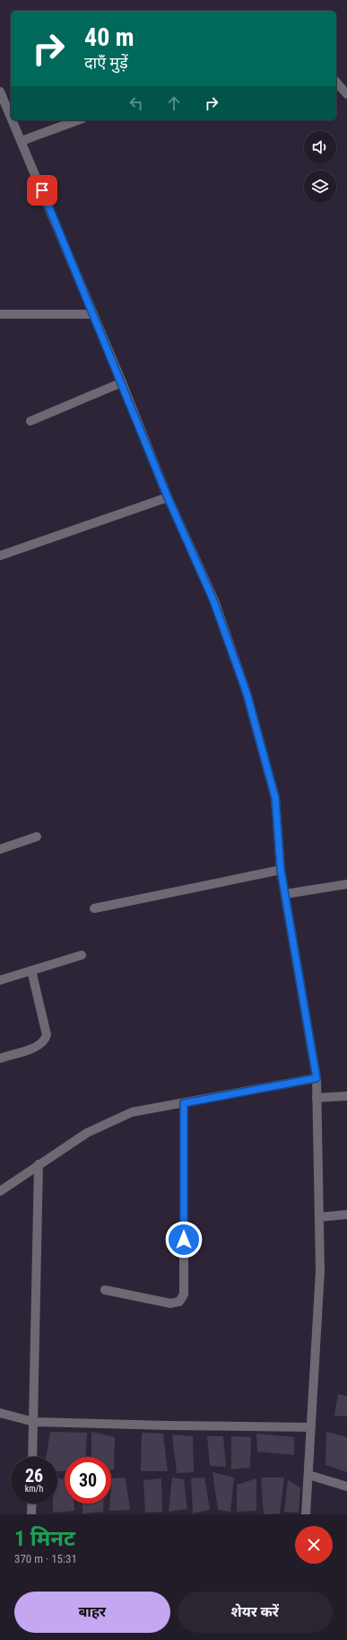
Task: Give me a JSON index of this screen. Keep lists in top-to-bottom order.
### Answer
{
  "page": {
    "turn": ["40 m", "दाएँ मुड़ें"],
    "speed": "26 km/h",
    "limit": "30",
    "heading": ["1 मिनट", "370 m · 15:31"],
    "buttons": ["बाहर", "शेयर करें"]
  }
}
